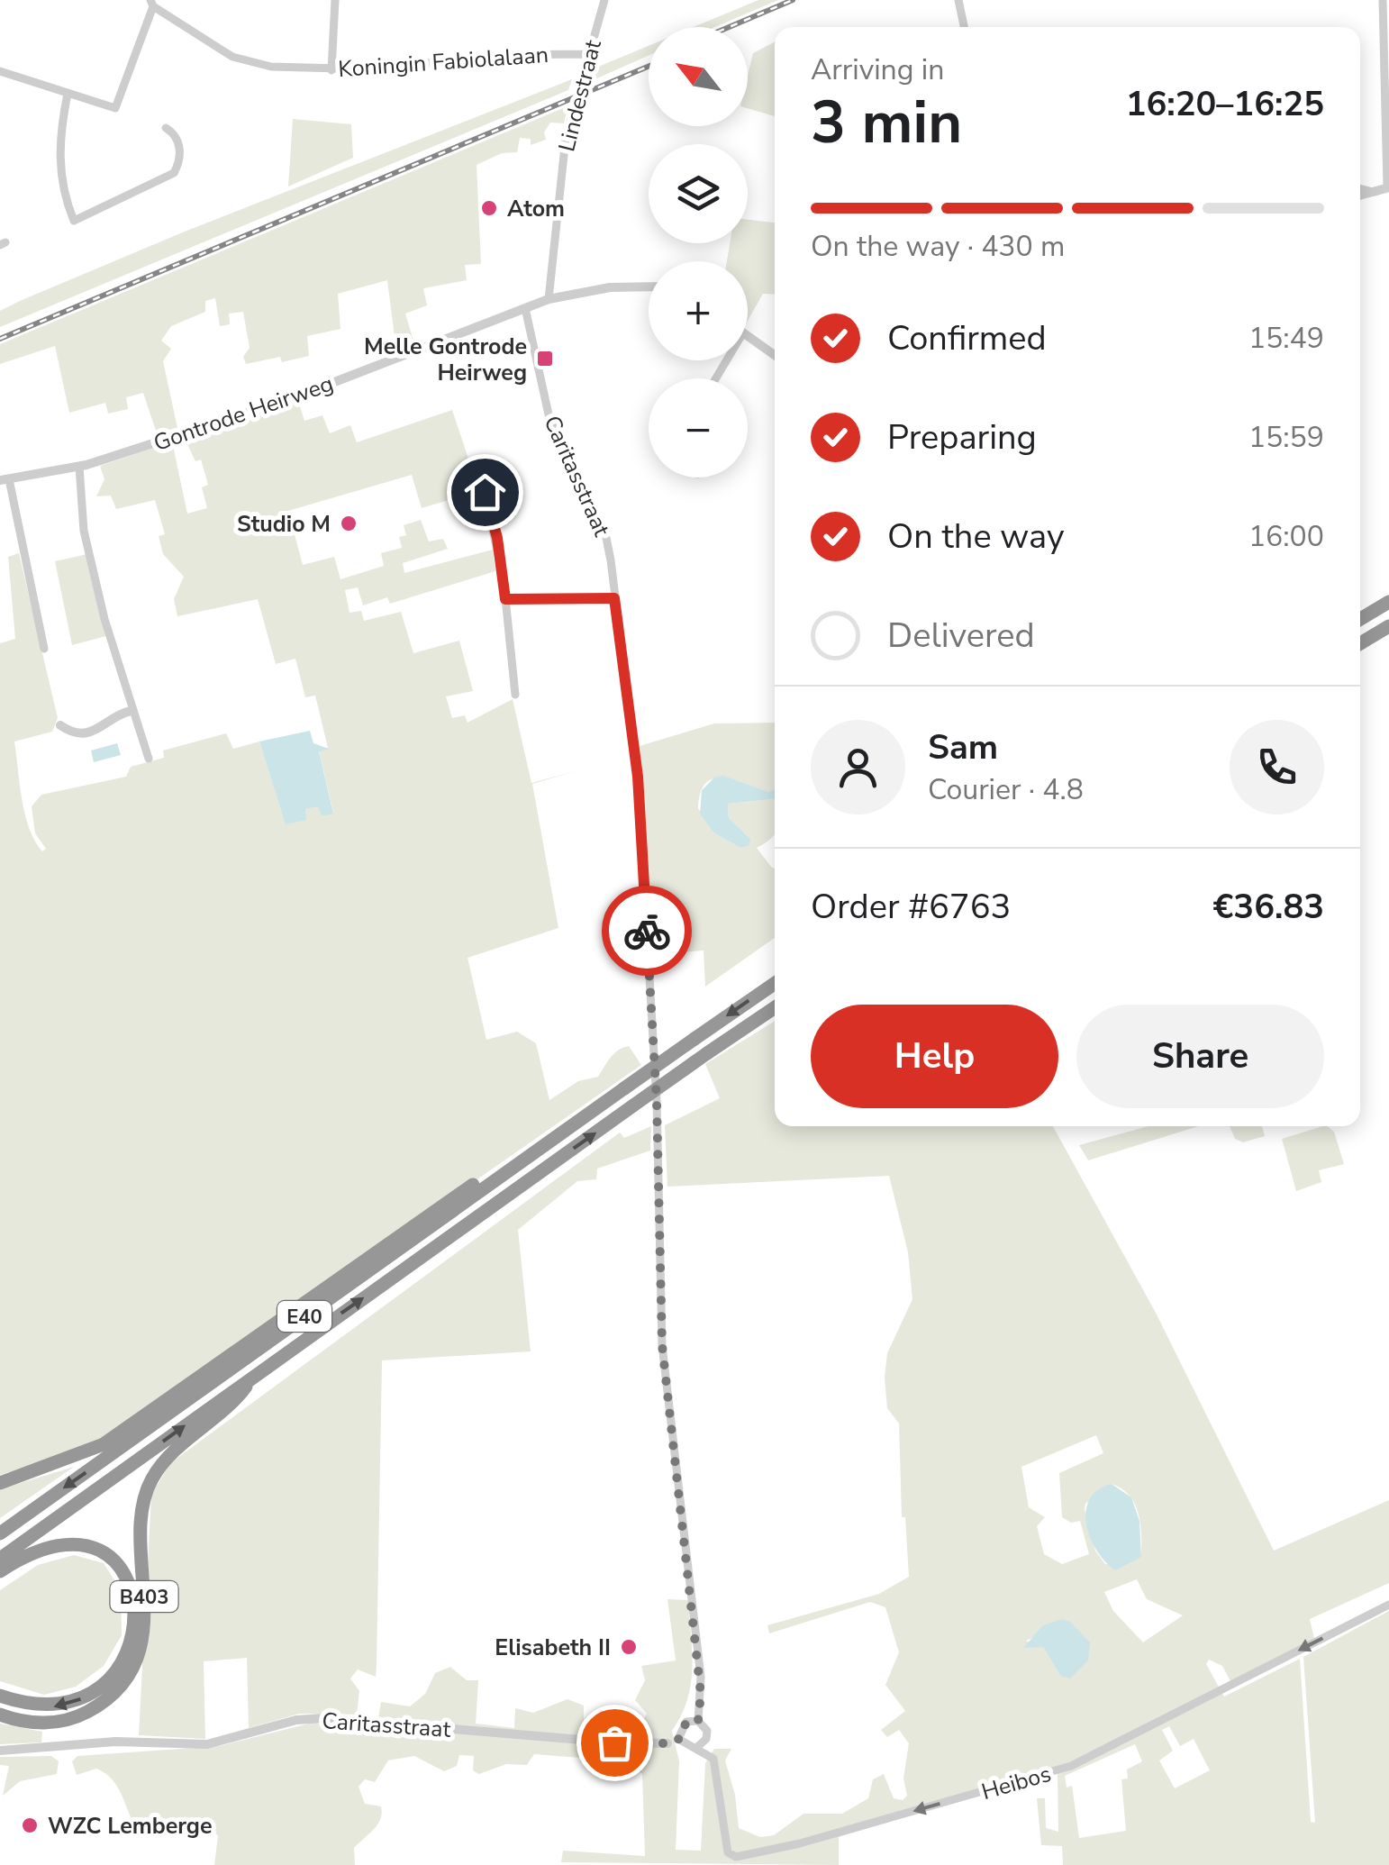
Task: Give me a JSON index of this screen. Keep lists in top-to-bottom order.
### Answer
{
  "streets": {
    "highway": ["E40", "B403"],
    "street": [
      "Koningin Fabiolalaan",
      "Lindestraat",
      "Gontrode Heirweg",
      "Caritasstraat",
      "Heibos"
    ]
  },
  "crossings": [
    ["Koningin Fabiolalaan", "Lindestraat"],
    ["Lindestraat", "Gontrode Heirweg"],
    ["Gontrode Heirweg", "Caritasstraat"],
    ["Caritasstraat", "Heibos"],
    ["E40", "B403"]
  ],
  "one_way": ["Heibos"],
  "places": {
    "other": [
      "Atom",
      "Studio M",
      "Elisabeth II",
      "WZC Lemberge"
    ],
    "transit": ["Melle Gontrode Heirweg"]
  },
  "north": "top left",
  "page": {
    "map_buttons": ["+", "−"],
    "heading": ["3 min", "Arriving in", "16:20–16:25"],
    "panel": [
      "Sam",
      "Courier · 4.8",
      "Order #6763",
      "€36.83"
    ],
    "bar": "On the way · 430 m",
    "list": [
      ["Confirmed", "15:49"],
      ["Preparing", "15:59"],
      ["On the way", "16:00"],
      "Delivered"
    ],
    "buttons": ["Help", "Share"]
  }
}
